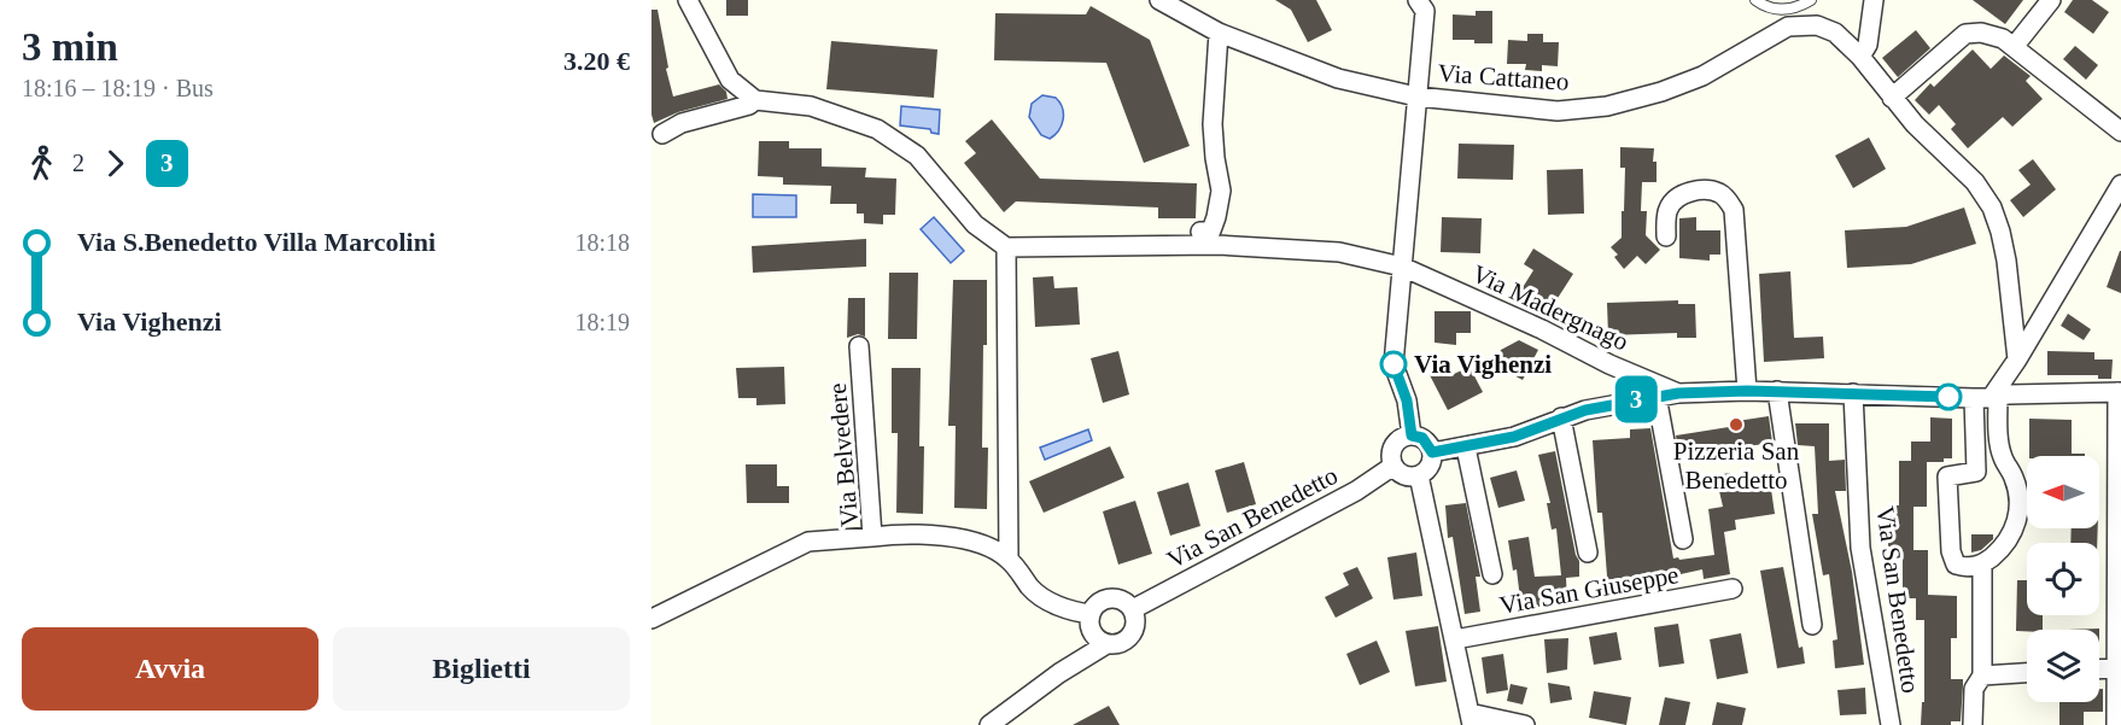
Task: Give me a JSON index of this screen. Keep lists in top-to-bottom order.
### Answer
{
  "streets": {
    "street": [
      "Via Cattaneo",
      "Via Madergnago",
      "Via Belvedere",
      "Via San Benedetto",
      "Via San Giuseppe"
    ]
  },
  "crossings": [
    ["Via Belvedere", "Via San Benedetto"]
  ],
  "places": ["Via Vighenzi", "Pizzeria San Benedetto"],
  "lines": ["bus line 3"],
  "north": "left",
  "page": {
    "heading": ["3 min", "18:16 – 18:19 · Bus", "3.20 €"],
    "on_map": "3",
    "legs": ["2", "3"],
    "list": [
      {
        "name": "Via S.Benedetto Villa Marcolini",
        "value": "18:18"
      },
      {
        "name": "Via Vighenzi",
        "value": "18:19"
      }
    ],
    "buttons": ["Avvia", "Biglietti"]
  }
}
